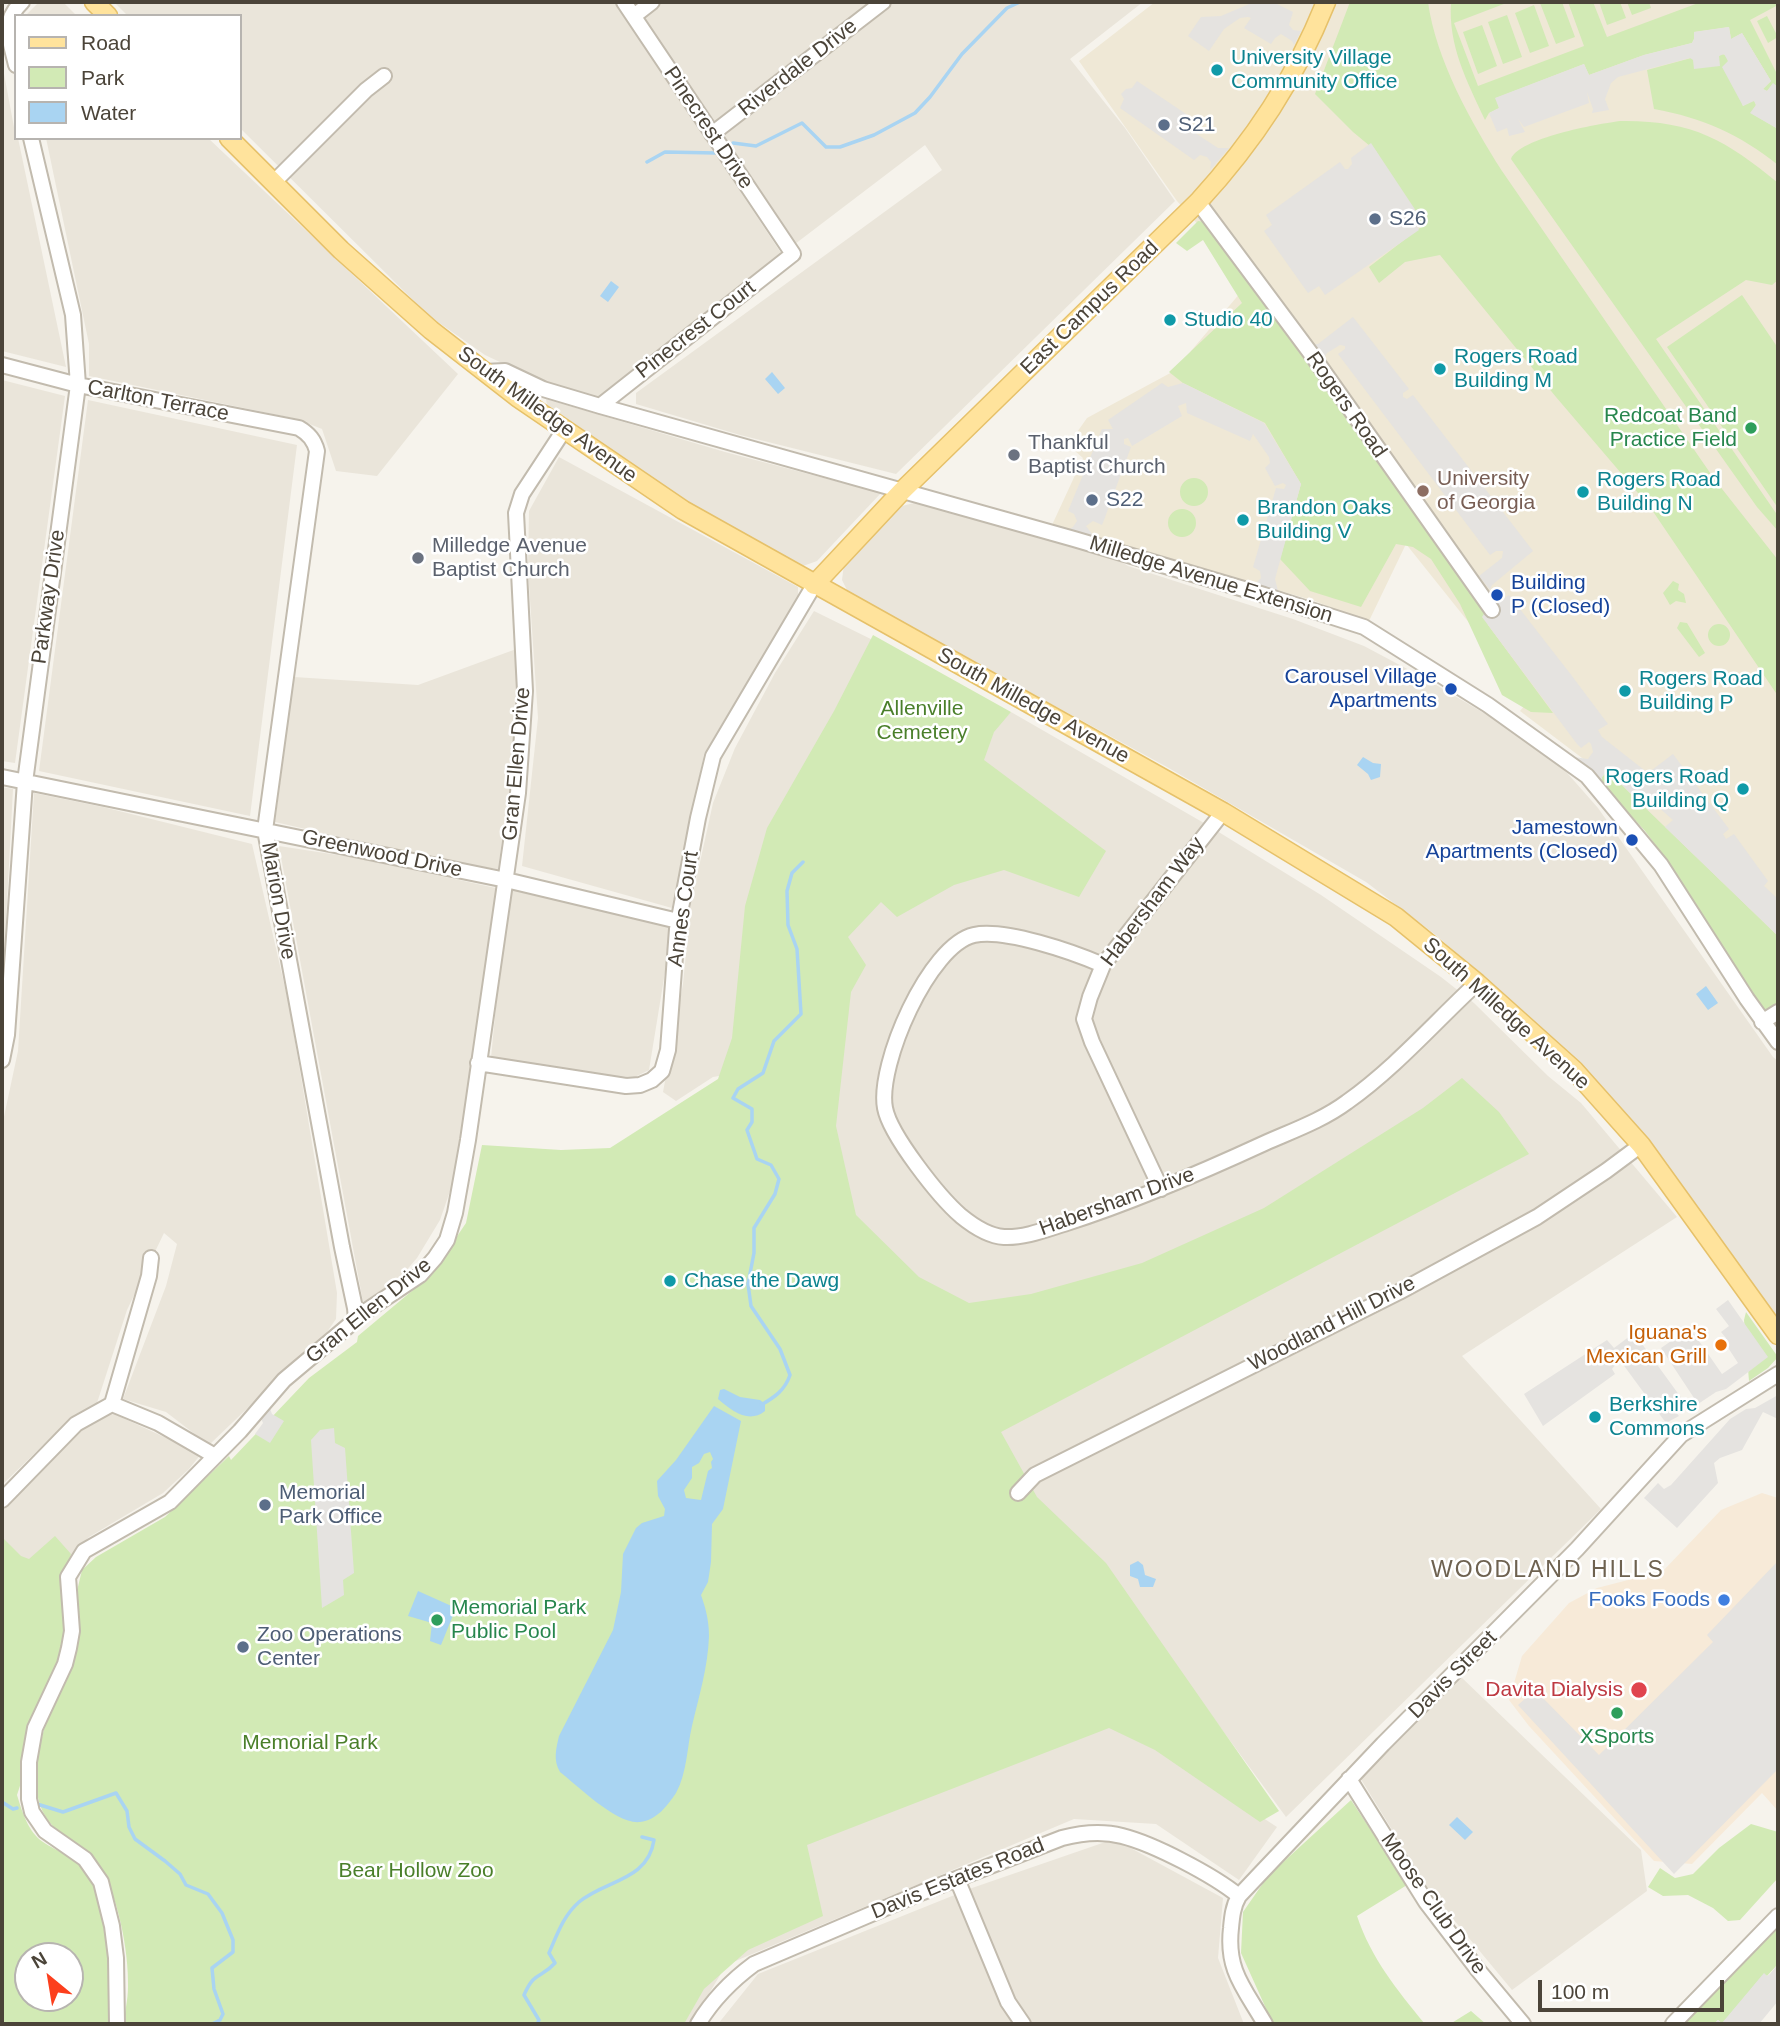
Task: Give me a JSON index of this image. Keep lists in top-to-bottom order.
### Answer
{
  "streets": {
    "main road": ["East Campus Road", "South Milledge Avenue"],
    "street": [
      "Riverdale Drive",
      "Pinecrest Drive",
      "Pinecrest Court",
      "Carlton Terrace",
      "Rogers Road",
      "Milledge Avenue Extension",
      "Parkway Drive",
      "Gran Ellen Drive",
      "Greenwood Drive",
      "Marion Drive",
      "Habersham Way",
      "Annes Court",
      "Habersham Drive",
      "Woodland Hill Drive",
      "Davis Street",
      "Davis Estates Road",
      "Moose Club Drive"
    ]
  },
  "crossings": [
    ["Riverdale Drive", "Pinecrest Drive"],
    ["Pinecrest Drive", "Pinecrest Court"],
    ["East Campus Road", "Rogers Road"],
    ["East Campus Road", "South Milledge Avenue"],
    ["East Campus Road", "Milledge Avenue Extension"],
    ["East Campus Road", "Annes Court"],
    ["Pinecrest Court", "Milledge Avenue Extension"],
    ["Carlton Terrace", "Parkway Drive"],
    ["Carlton Terrace", "Marion Drive"],
    ["South Milledge Avenue", "Milledge Avenue Extension"],
    ["South Milledge Avenue", "Gran Ellen Drive"],
    ["South Milledge Avenue", "Habersham Way"],
    ["South Milledge Avenue", "Annes Court"],
    ["South Milledge Avenue", "Habersham Drive"],
    ["South Milledge Avenue", "Woodland Hill Drive"],
    ["Parkway Drive", "Greenwood Drive"],
    ["Gran Ellen Drive", "Greenwood Drive"],
    ["Gran Ellen Drive", "Marion Drive"],
    ["Gran Ellen Drive", "Annes Court"],
    ["Greenwood Drive", "Marion Drive"],
    ["Greenwood Drive", "Annes Court"],
    ["Habersham Way", "Habersham Drive"],
    ["Davis Street", "Davis Estates Road"],
    ["Davis Street", "Moose Club Drive"]
  ],
  "districts": ["WOODLAND HILLS"],
  "parks": ["Allenville Cemetery", "Memorial Park", "Bear Hollow Zoo"],
  "places": [
    "University Village Community Office",
    "S21",
    "S26",
    "Studio 40",
    "Rogers Road Building M",
    "Redcoat Band Practice Field",
    "Thankful Baptist Church",
    "University of Georgia",
    "Rogers Road Building N",
    "S22",
    "Brandon Oaks Building V",
    "Milledge Avenue Baptist Church",
    "Building P (Closed)",
    "Carousel Village Apartments",
    "Rogers Road Building P",
    "Rogers Road Building Q",
    "Jamestown Apartments (Closed)",
    "Chase the Dawg",
    "Iguana's Mexican Grill",
    "Berkshire Commons",
    "Memorial Park Office",
    "Fooks Foods",
    "Memorial Park Public Pool",
    "Zoo Operations Center",
    "Davita Dialysis",
    "XSports"
  ],
  "legend": ["Road", "Park", "Water"],
  "scale_bar": "100 m",
  "north": "top left"
}
